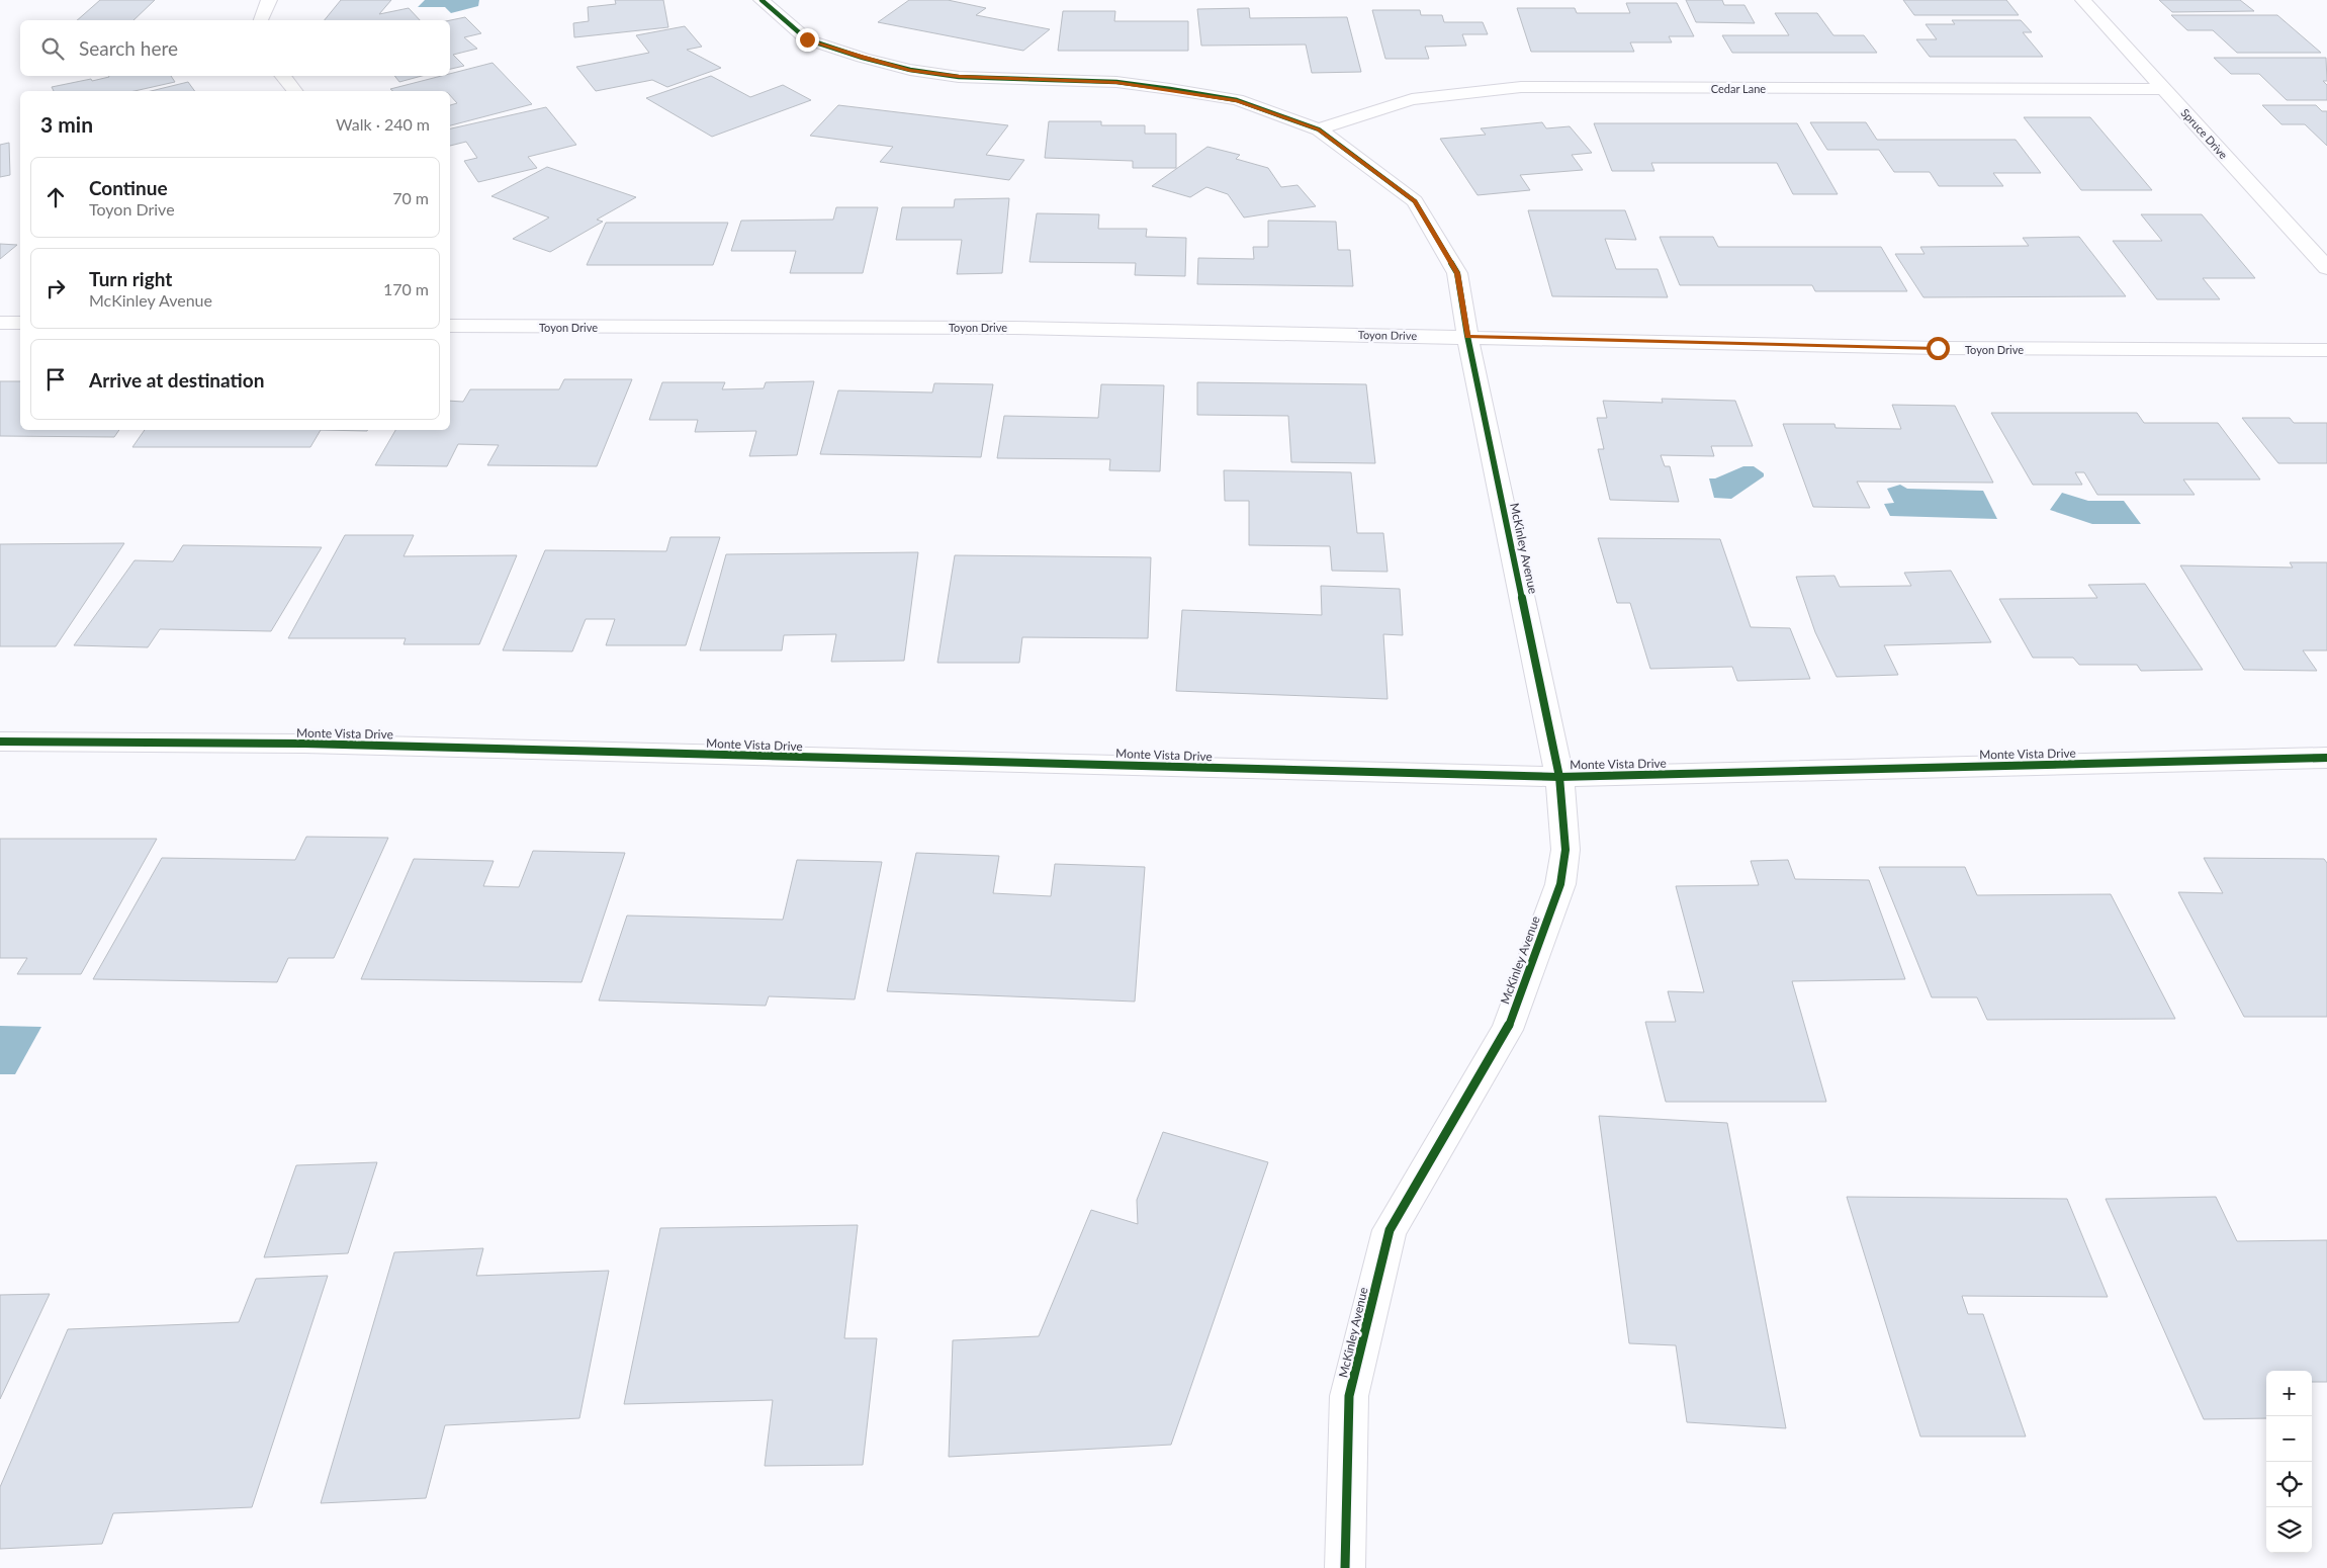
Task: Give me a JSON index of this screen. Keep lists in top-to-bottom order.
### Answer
{
  "streets": {
    "street": [
      "Cedar Lane",
      "Spruce Drive",
      "Toyon Drive",
      "McKinley Avenue",
      "Monte Vista Drive"
    ]
  },
  "crossings": [
    ["Cedar Lane", "Spruce Drive"],
    ["Cedar Lane", "McKinley Avenue"],
    ["Toyon Drive", "McKinley Avenue"],
    ["McKinley Avenue", "Monte Vista Drive"]
  ],
  "page": {
    "search": "Search here",
    "heading": ["3 min", "Walk · 240 m"],
    "list": [
      ["Continue", "Toyon Drive", "70 m"],
      ["Turn right", "McKinley Avenue", "170 m"],
      "Arrive at destination"
    ],
    "map_buttons": ["+", "−"]
  }
}
